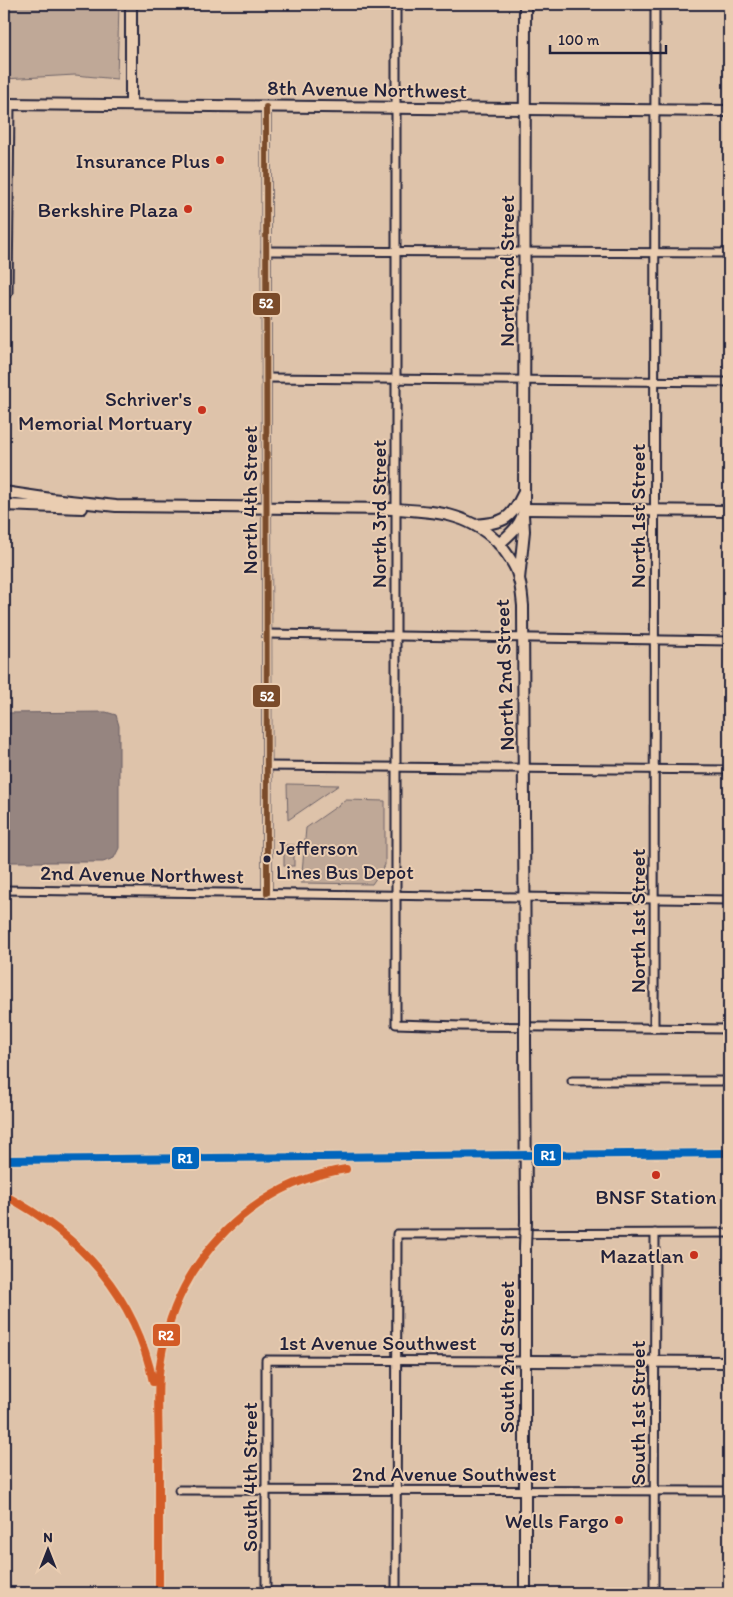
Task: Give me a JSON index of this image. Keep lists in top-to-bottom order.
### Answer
{
  "streets": {
    "main road": [
      "8th Avenue Northwest",
      "North 2nd Street",
      "1st Avenue Southwest",
      "South 2nd Street"
    ],
    "street": [
      "North 4th Street",
      "North 3rd Street",
      "North 1st Street",
      "2nd Avenue Northwest",
      "South 1st Street",
      "2nd Avenue Southwest",
      "South 4th Street"
    ]
  },
  "crossings": [
    ["8th Avenue Northwest", "North 2nd Street"],
    ["8th Avenue Northwest", "North 4th Street"],
    ["8th Avenue Northwest", "North 3rd Street"],
    ["8th Avenue Northwest", "North 1st Street"],
    ["North 2nd Street", "2nd Avenue Northwest"],
    ["North 2nd Street", "South 2nd Street"],
    ["North 4th Street", "2nd Avenue Northwest"],
    ["North 3rd Street", "North 1st Street"],
    ["North 3rd Street", "2nd Avenue Northwest"],
    ["North 1st Street", "2nd Avenue Northwest"],
    ["1st Avenue Southwest", "South 2nd Street"],
    ["1st Avenue Southwest", "South 1st Street"],
    ["1st Avenue Southwest", "South 4th Street"],
    ["South 2nd Street", "2nd Avenue Southwest"],
    ["South 1st Street", "2nd Avenue Southwest"],
    ["2nd Avenue Southwest", "South 4th Street"]
  ],
  "places": [
    "Insurance Plus",
    "Berkshire Plaza",
    "Schriver's Memorial Mortuary",
    "Jefferson Lines Bus Depot",
    "BNSF Station",
    "Mazatlan",
    "Wells Fargo"
  ],
  "lines": ["transit line 52", "transit line R1", "transit line R2"],
  "scale_bar": "100 m",
  "north": "top"
}
